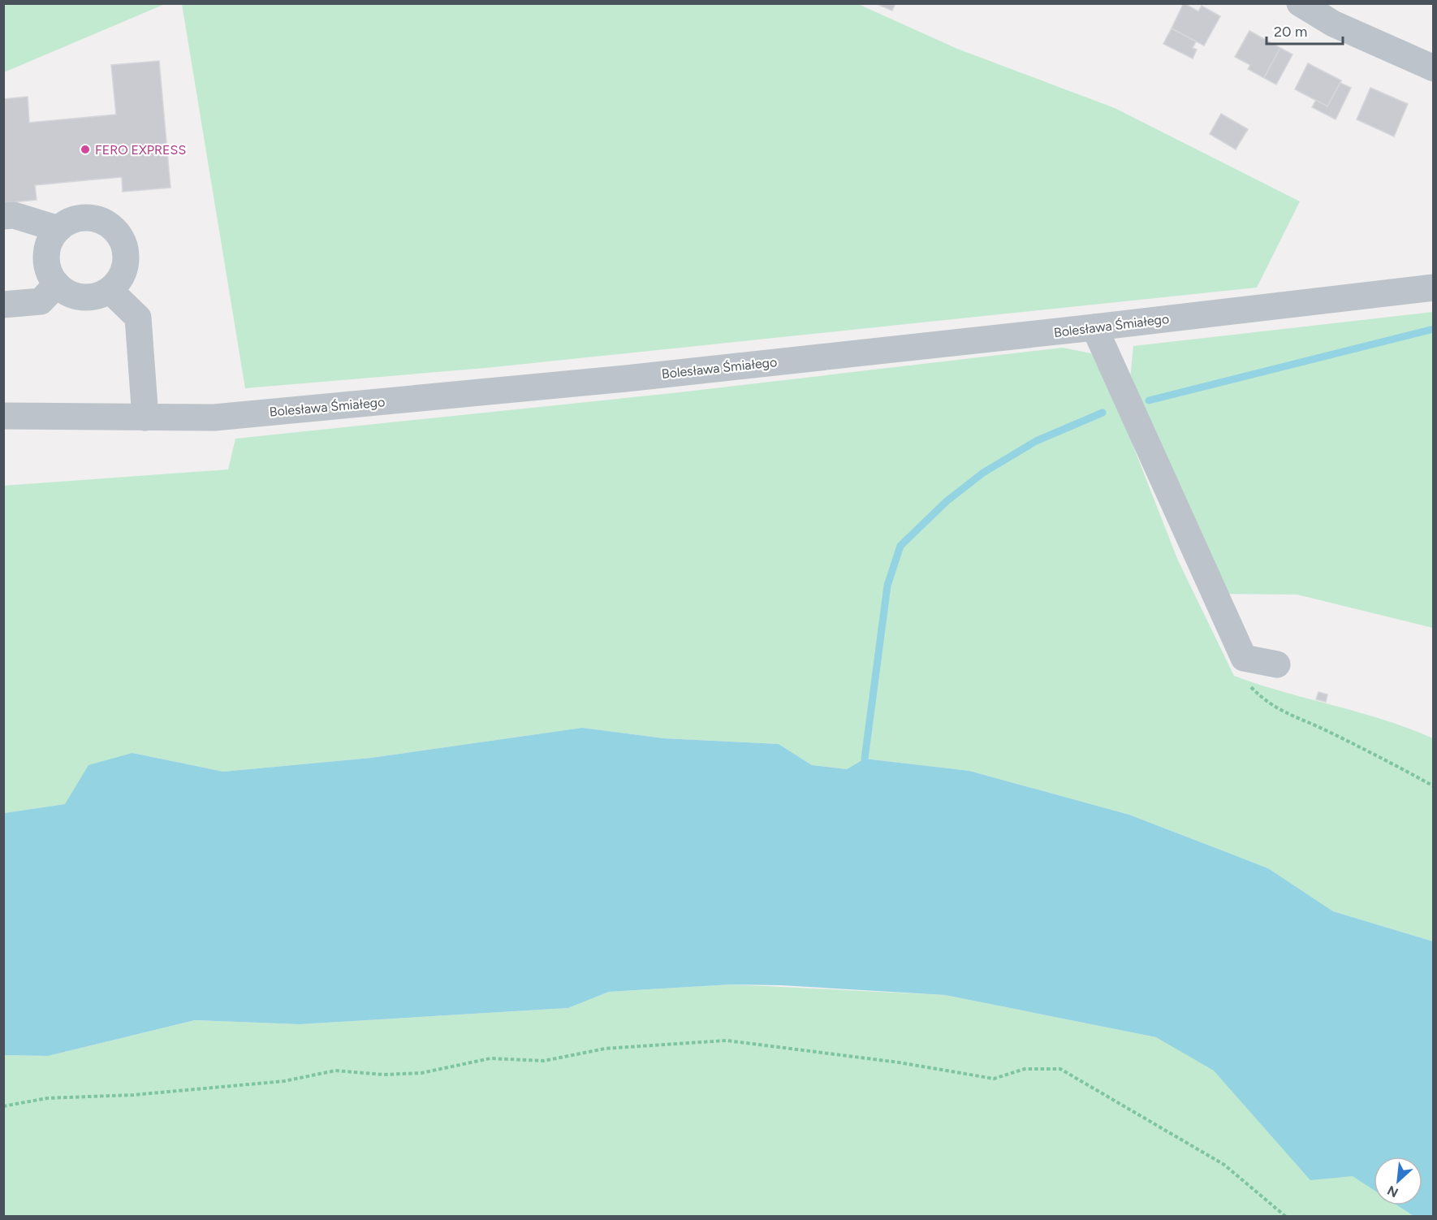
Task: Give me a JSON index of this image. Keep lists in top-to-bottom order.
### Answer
{
  "streets": {
    "street": ["Bolesława Śmiałego"]
  },
  "places": ["FERO EXPRESS"],
  "scale_bar": "20 m",
  "north": "bottom left"
}
